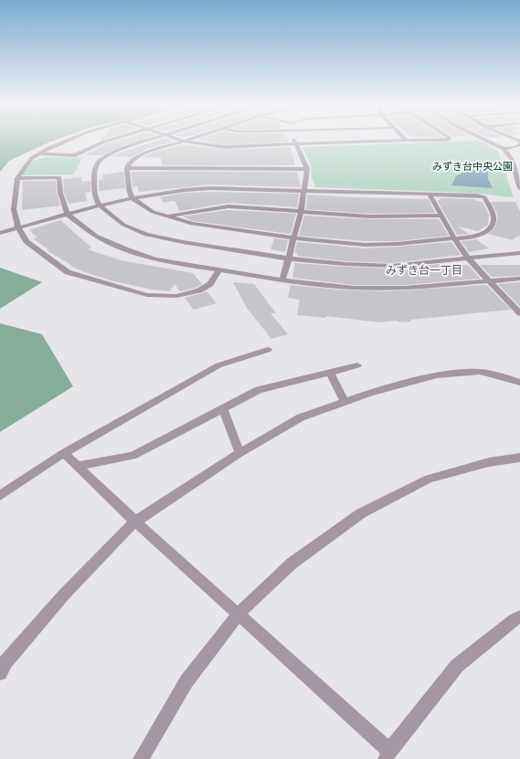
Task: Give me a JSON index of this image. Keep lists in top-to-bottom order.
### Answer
{
  "districts": ["みずき台一丁目"],
  "parks": ["みずき台中央公園"]
}
